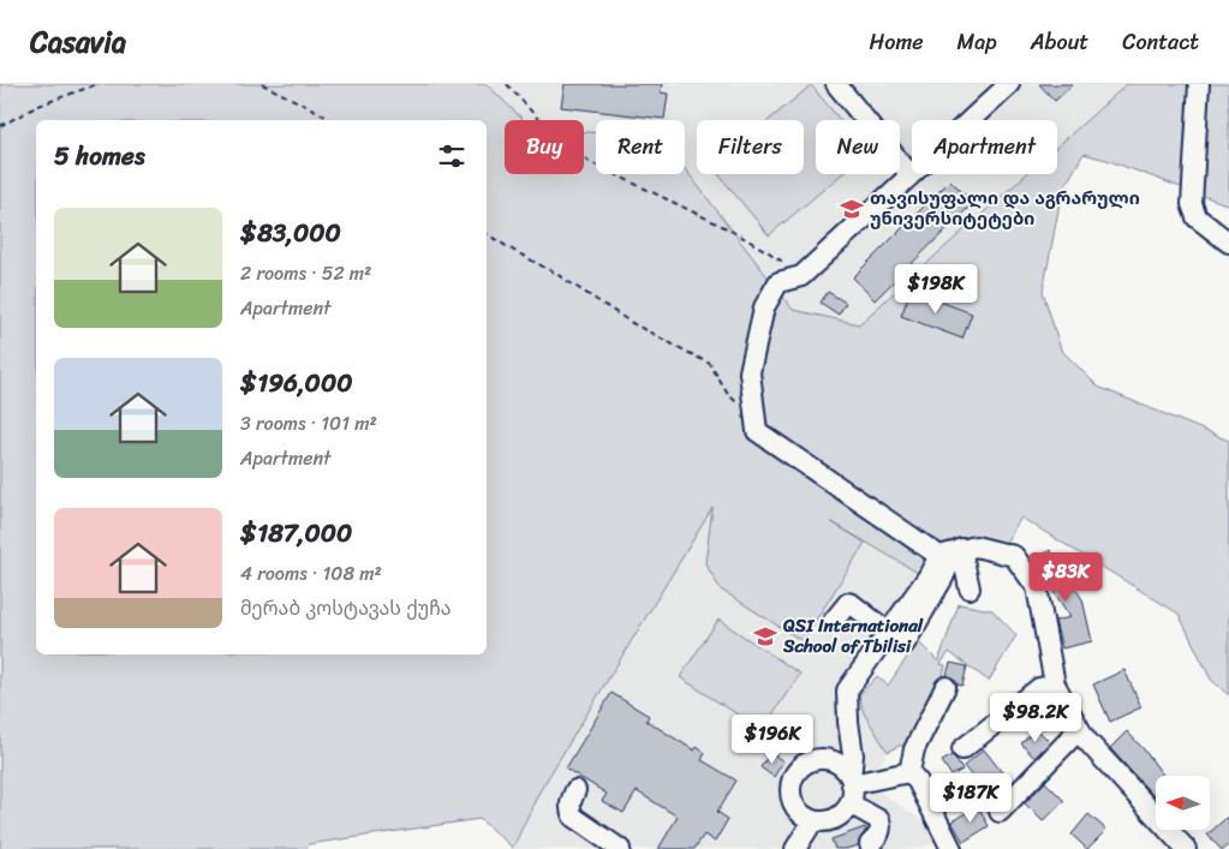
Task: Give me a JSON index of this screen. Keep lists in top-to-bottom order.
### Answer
{
  "places": {
    "school or university": ["თავისუფალი და აგრარული უნივერსიტეტები", "QSI International School of Tbilisi"]
  },
  "north": "left",
  "page": {
    "header": "Casavia",
    "nav": [
      "Home",
      "Map",
      "About",
      "Contact"
    ],
    "chip": [
      "Buy",
      "Rent",
      "Filters",
      "New",
      "Apartment"
    ],
    "heading": "5 homes",
    "list": [
      {
        "name": "$83,000",
        "note": "2 rooms · 52 m² · Apartment"
      },
      {
        "name": "$196,000",
        "note": "3 rooms · 101 m² · Apartment"
      },
      {
        "name": "$187,000",
        "note": "4 rooms · 108 m² · მერაბ კოსტავას ქუჩა"
      }
    ],
    "price": [
      "$198K",
      "$83K",
      "$98.2K",
      "$196K",
      "$187K"
    ]
  }
}
